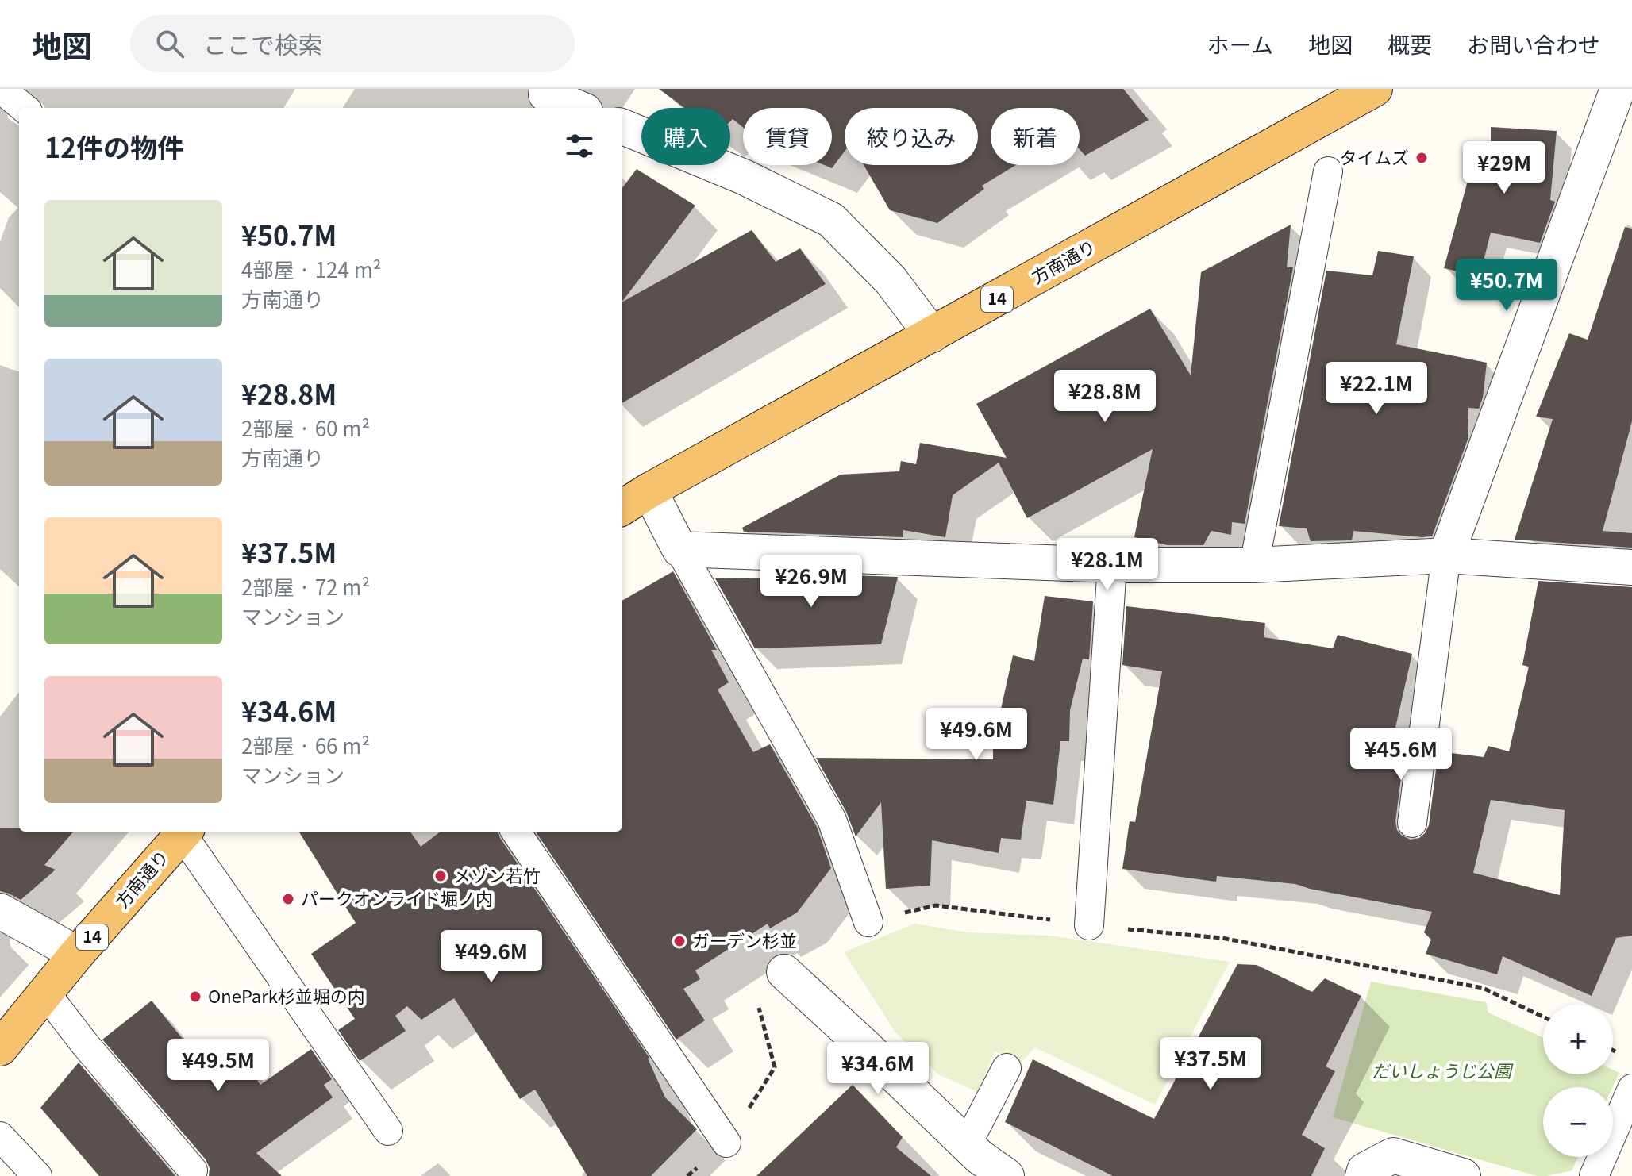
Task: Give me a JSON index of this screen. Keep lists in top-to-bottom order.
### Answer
{
  "streets": {
    "main road": ["方南通り", "14"]
  },
  "parks": ["だいしょうじ公園"],
  "places": [
    "タイムズ",
    "メゾン若竹",
    "パークオンライド堀ノ内",
    "ガーデン杉並",
    "OnePark杉並堀の内"
  ],
  "page": {
    "header": "地図",
    "search": "ここで検索",
    "nav": [
      "ホーム",
      "地図",
      "概要",
      "お問い合わせ"
    ],
    "chip": [
      "購入",
      "賃貸",
      "絞り込み",
      "新着"
    ],
    "heading": "12件の物件",
    "price": [
      "¥29M",
      "¥50.7M",
      "¥22.1M",
      "¥28.8M",
      "¥28.1M",
      "¥26.9M",
      "¥49.6M",
      "¥45.6M",
      "¥49.6M",
      "¥37.5M",
      "¥49.5M",
      "¥34.6M"
    ],
    "list": [
      {
        "name": "¥50.7M",
        "note": "4部屋 · 124 m² · 方南通り"
      },
      {
        "name": "¥28.8M",
        "note": "2部屋 · 60 m² · 方南通り"
      },
      {
        "name": "¥37.5M",
        "note": "2部屋 · 72 m² · マンション"
      },
      {
        "name": "¥34.6M",
        "note": "2部屋 · 66 m² · マンション"
      }
    ],
    "map_buttons": ["+", "−"]
  }
}
